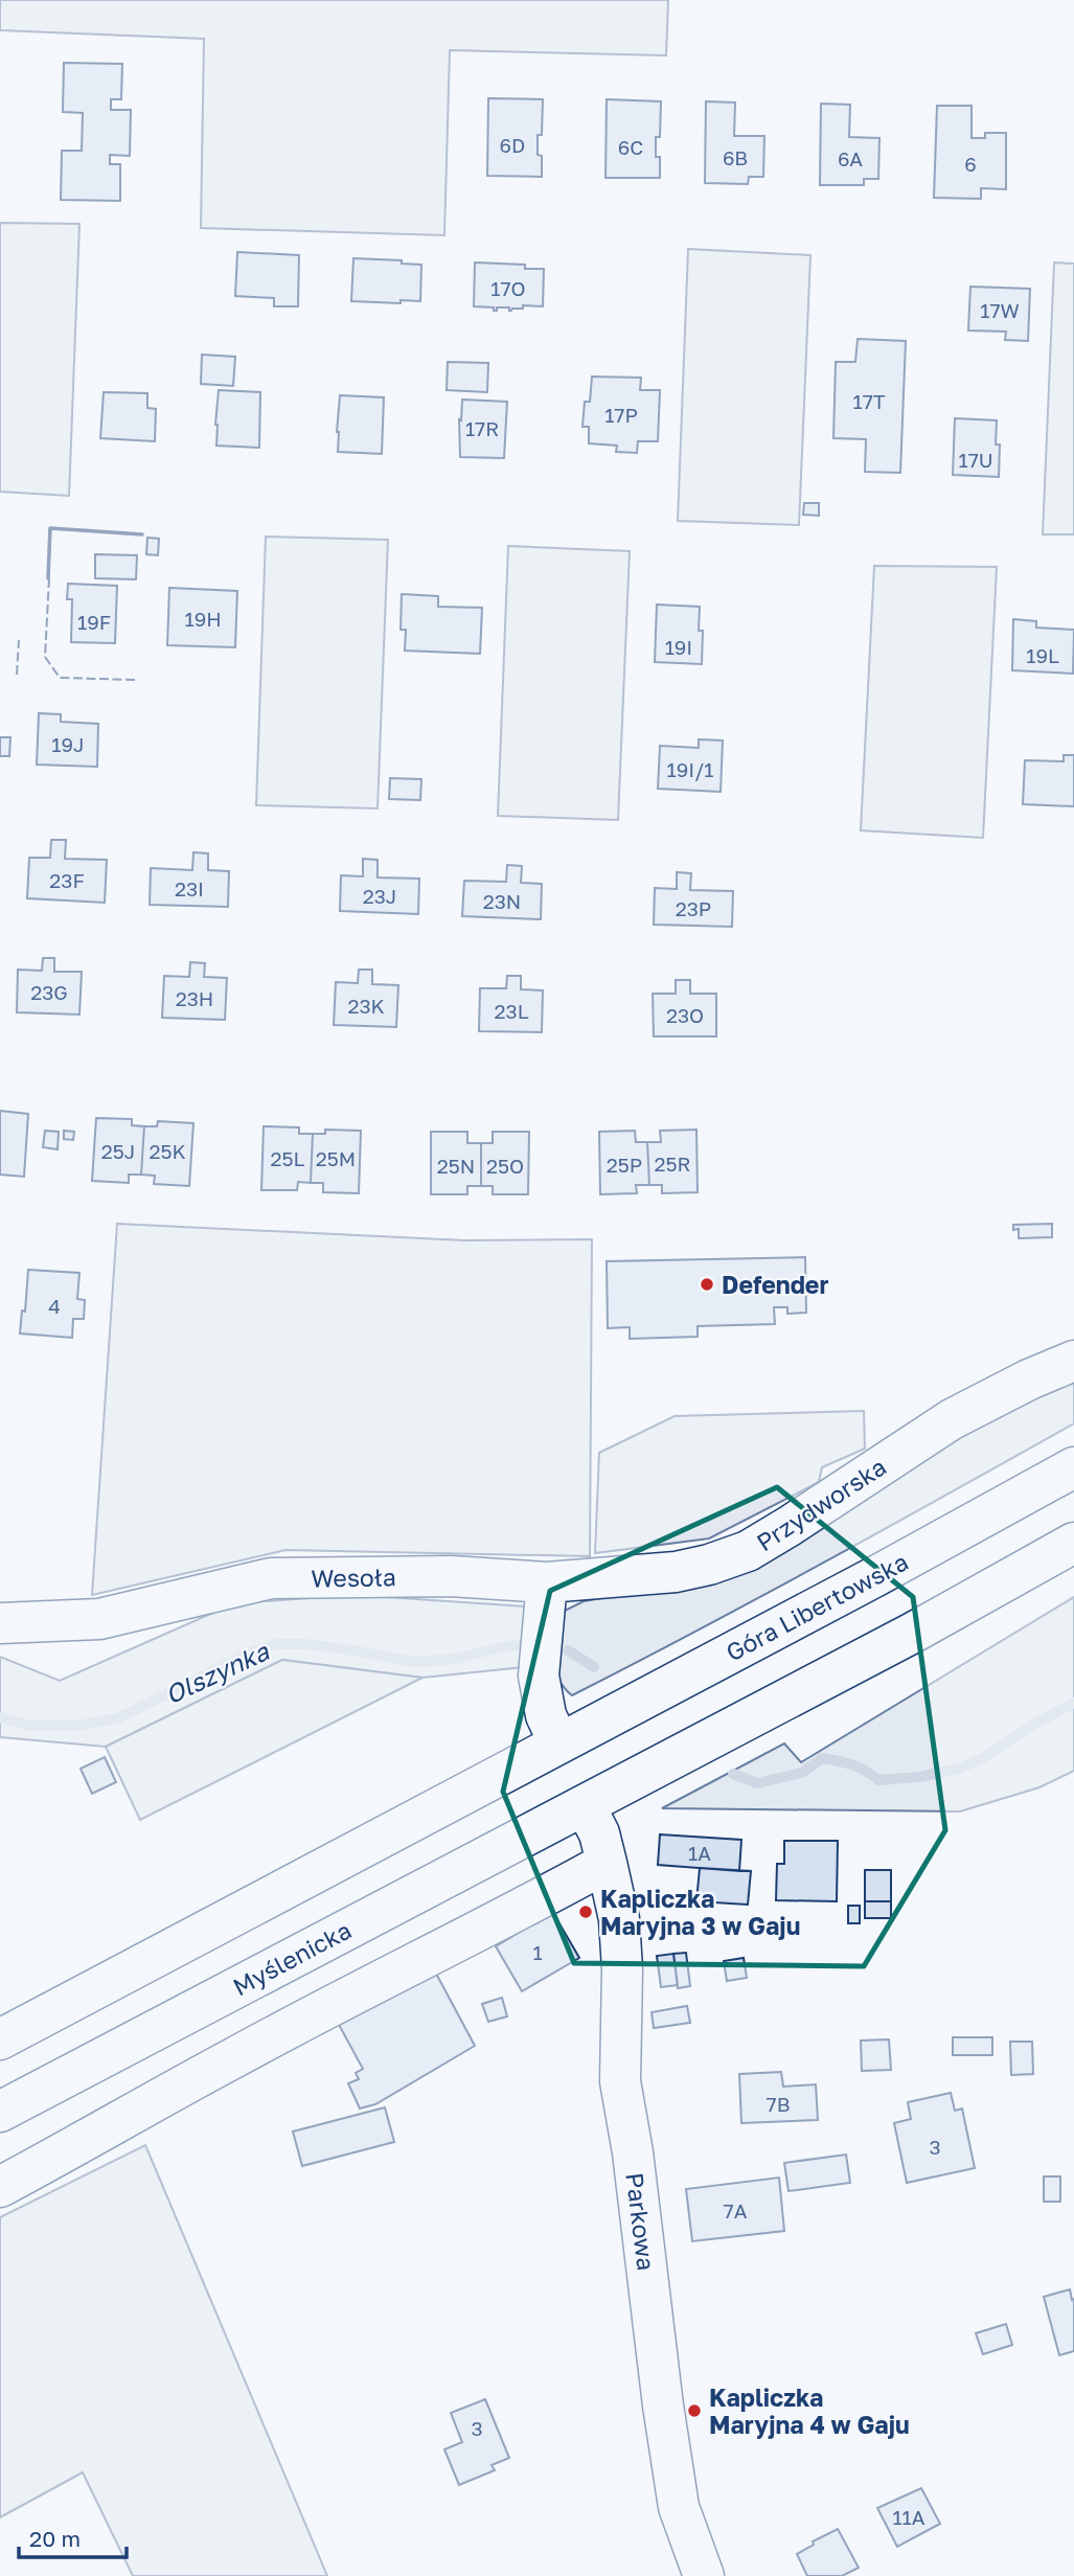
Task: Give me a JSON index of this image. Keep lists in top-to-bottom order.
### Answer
{
  "streets": {
    "main road": [
      "Przydworska",
      "Wesoła",
      "Góra Libertowska",
      "Myślenicka",
      "Parkowa"
    ]
  },
  "crossings": [
    ["Przydworska", "Wesoła"],
    ["Myślenicka", "Parkowa"]
  ],
  "water": ["Olszynka"],
  "places": ["Defender", "Kapliczka Maryjna 3 w Gaju", "Kapliczka Maryjna 4 w Gaju"],
  "house_numbers": [
    "6D",
    "6C",
    "6B",
    "6A",
    "6",
    "17O",
    "17W",
    "17T",
    "17P",
    "17R",
    "17U",
    "19H",
    "19F",
    "19I",
    "19L",
    "19J",
    "19I/1",
    "23F",
    "23I",
    "23J",
    "23N",
    "23P",
    "23G",
    "23H",
    "23K",
    "23L",
    "23O",
    "25J",
    "25K",
    "25L",
    "25M",
    "25R",
    "25P",
    "25N",
    "25O",
    "4",
    "1A",
    "1",
    "7B",
    "3",
    "7A",
    "3",
    "11A"
  ],
  "scale_bar": "20 m"
}
